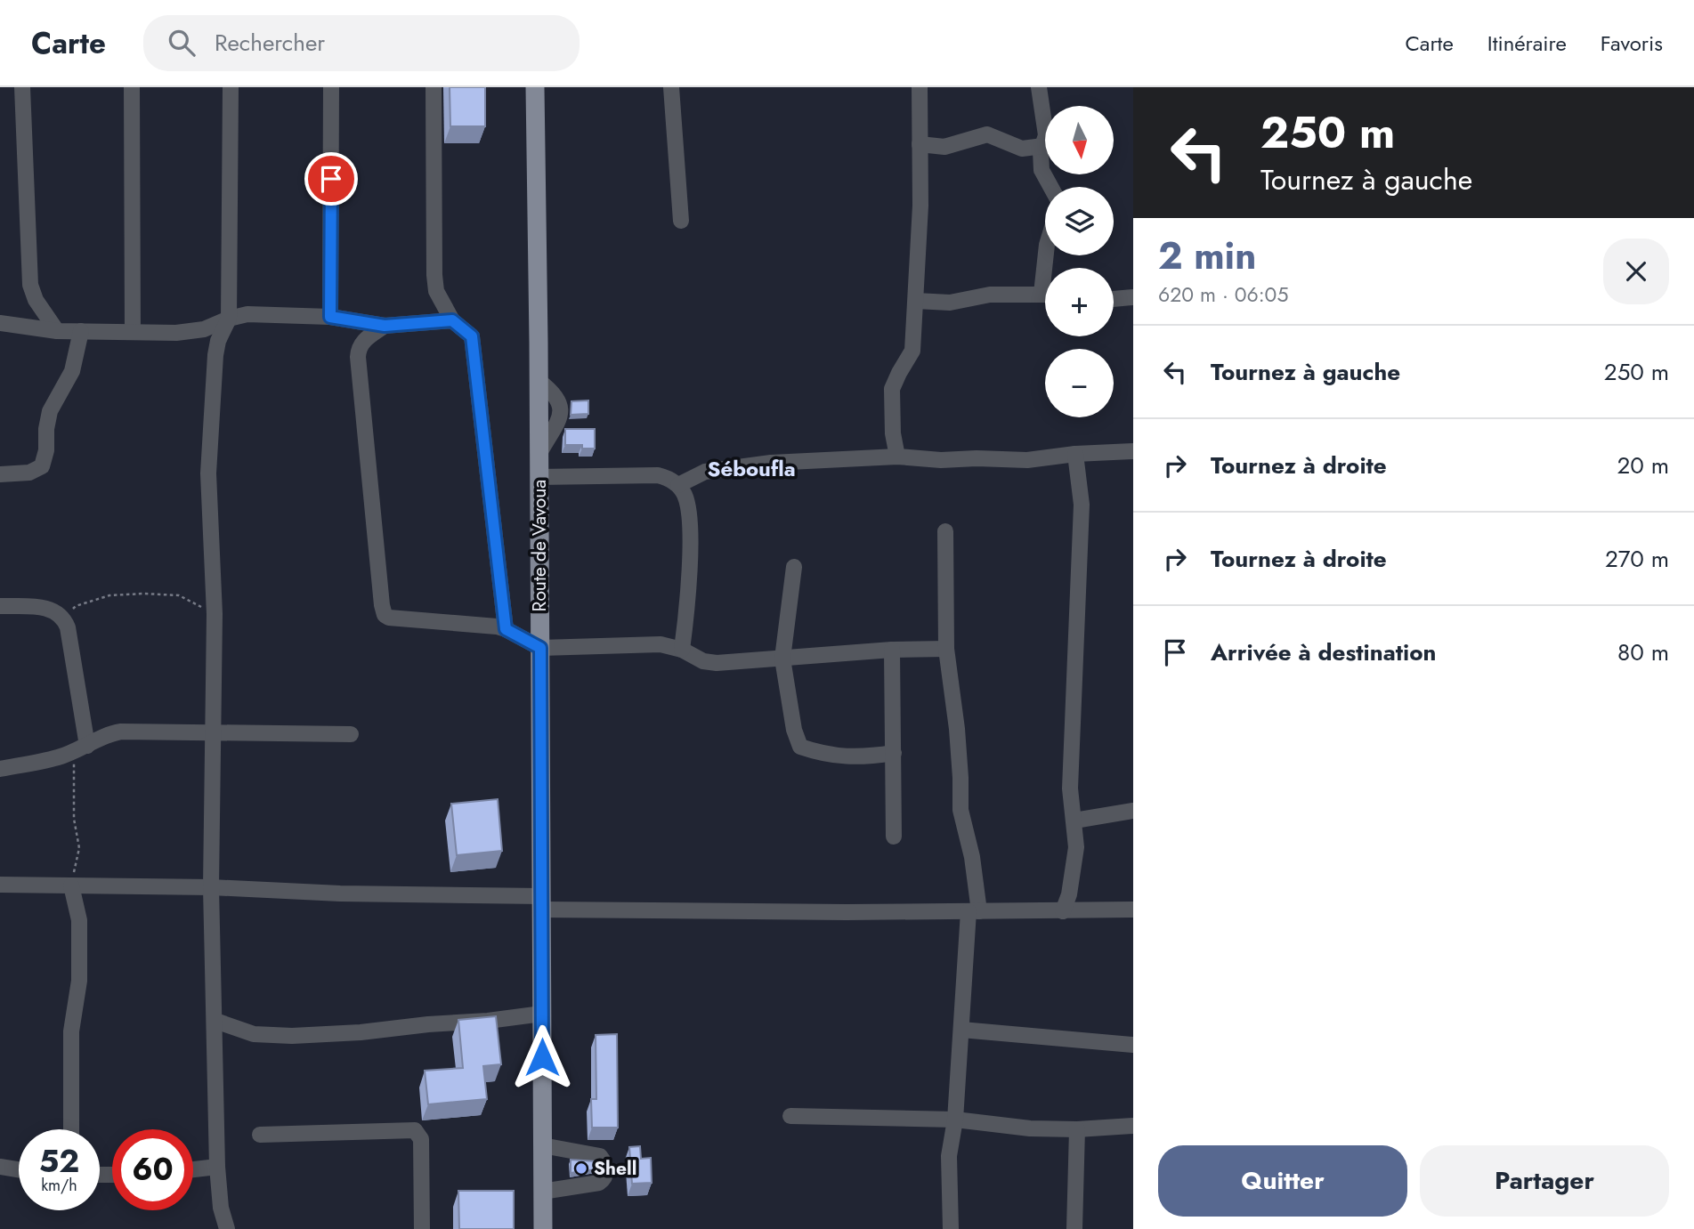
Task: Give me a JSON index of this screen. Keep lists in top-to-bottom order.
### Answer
{
  "streets": {
    "main road": ["Route de Vavoua"]
  },
  "districts": ["Séboufla"],
  "places": ["Shell"],
  "north": "bottom",
  "page": {
    "header": "Carte",
    "search": "Rechercher",
    "nav": ["Carte", "Itinéraire", "Favoris"],
    "turn": ["250 m", "Tournez à gauche"],
    "map_buttons": ["+", "−"],
    "heading": ["2 min", "620 m · 06:05"],
    "list": [
      {
        "name": "Tournez à gauche",
        "value": "250 m"
      },
      {
        "name": "Tournez à droite",
        "value": "20 m"
      },
      {
        "name": "Tournez à droite",
        "value": "270 m"
      },
      {
        "name": "Arrivée à destination",
        "value": "80 m"
      }
    ],
    "speed": "52 km/h",
    "limit": "60",
    "buttons": ["Quitter", "Partager"]
  }
}
